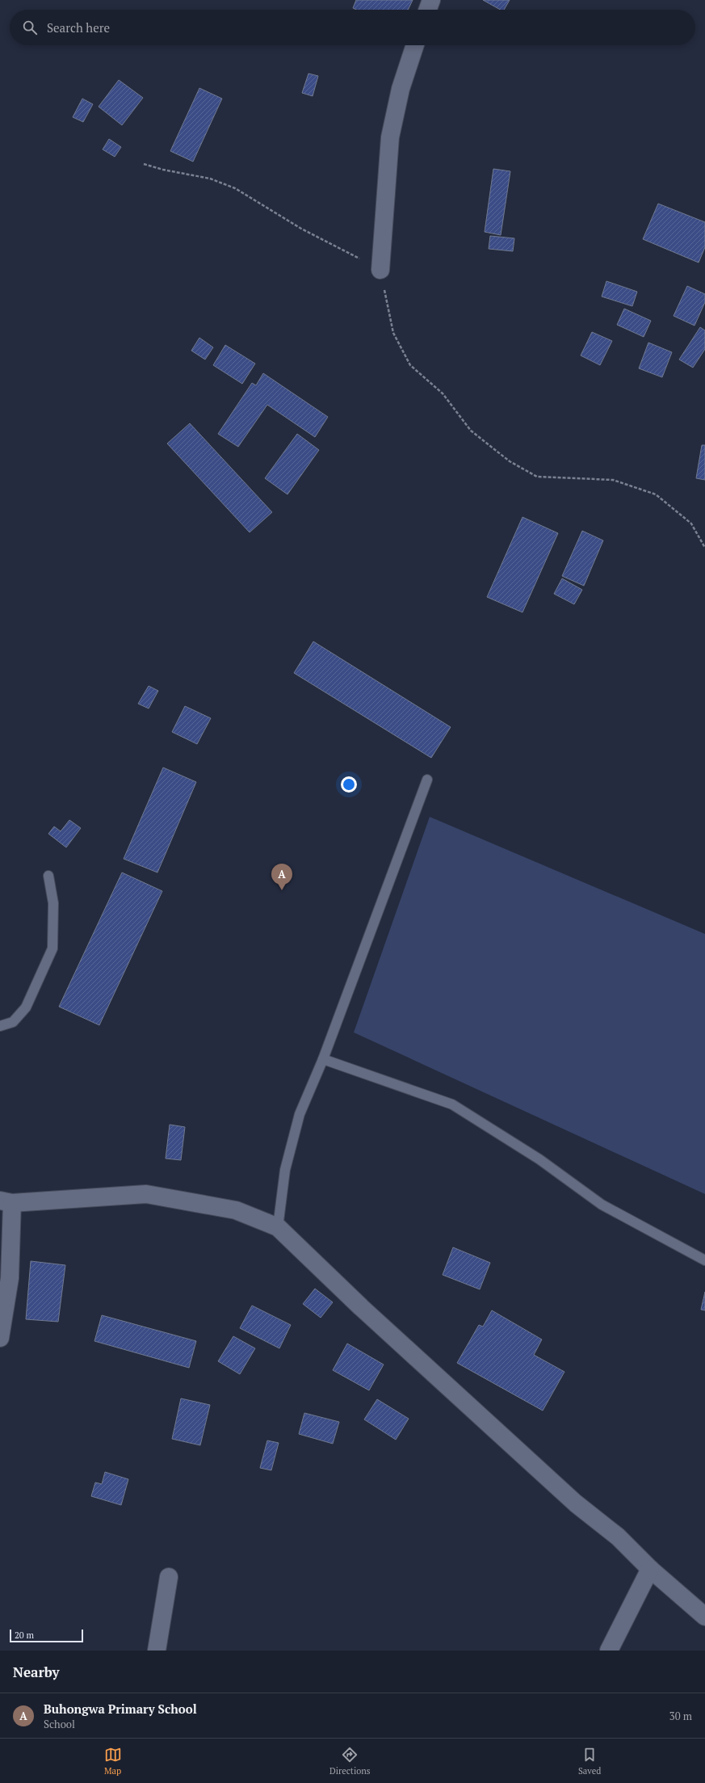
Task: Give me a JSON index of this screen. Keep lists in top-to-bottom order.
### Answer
{
  "scale_bar": "20 m",
  "page": {
    "search": "Search here",
    "pins": "A",
    "scale": "20 m",
    "heading": "Nearby",
    "list": [
      {
        "mark": "A",
        "name": "Buhongwa Primary School",
        "note": "School",
        "value": "30 m"
      }
    ],
    "nav": ["Map", "Directions", "Saved"]
  }
}
